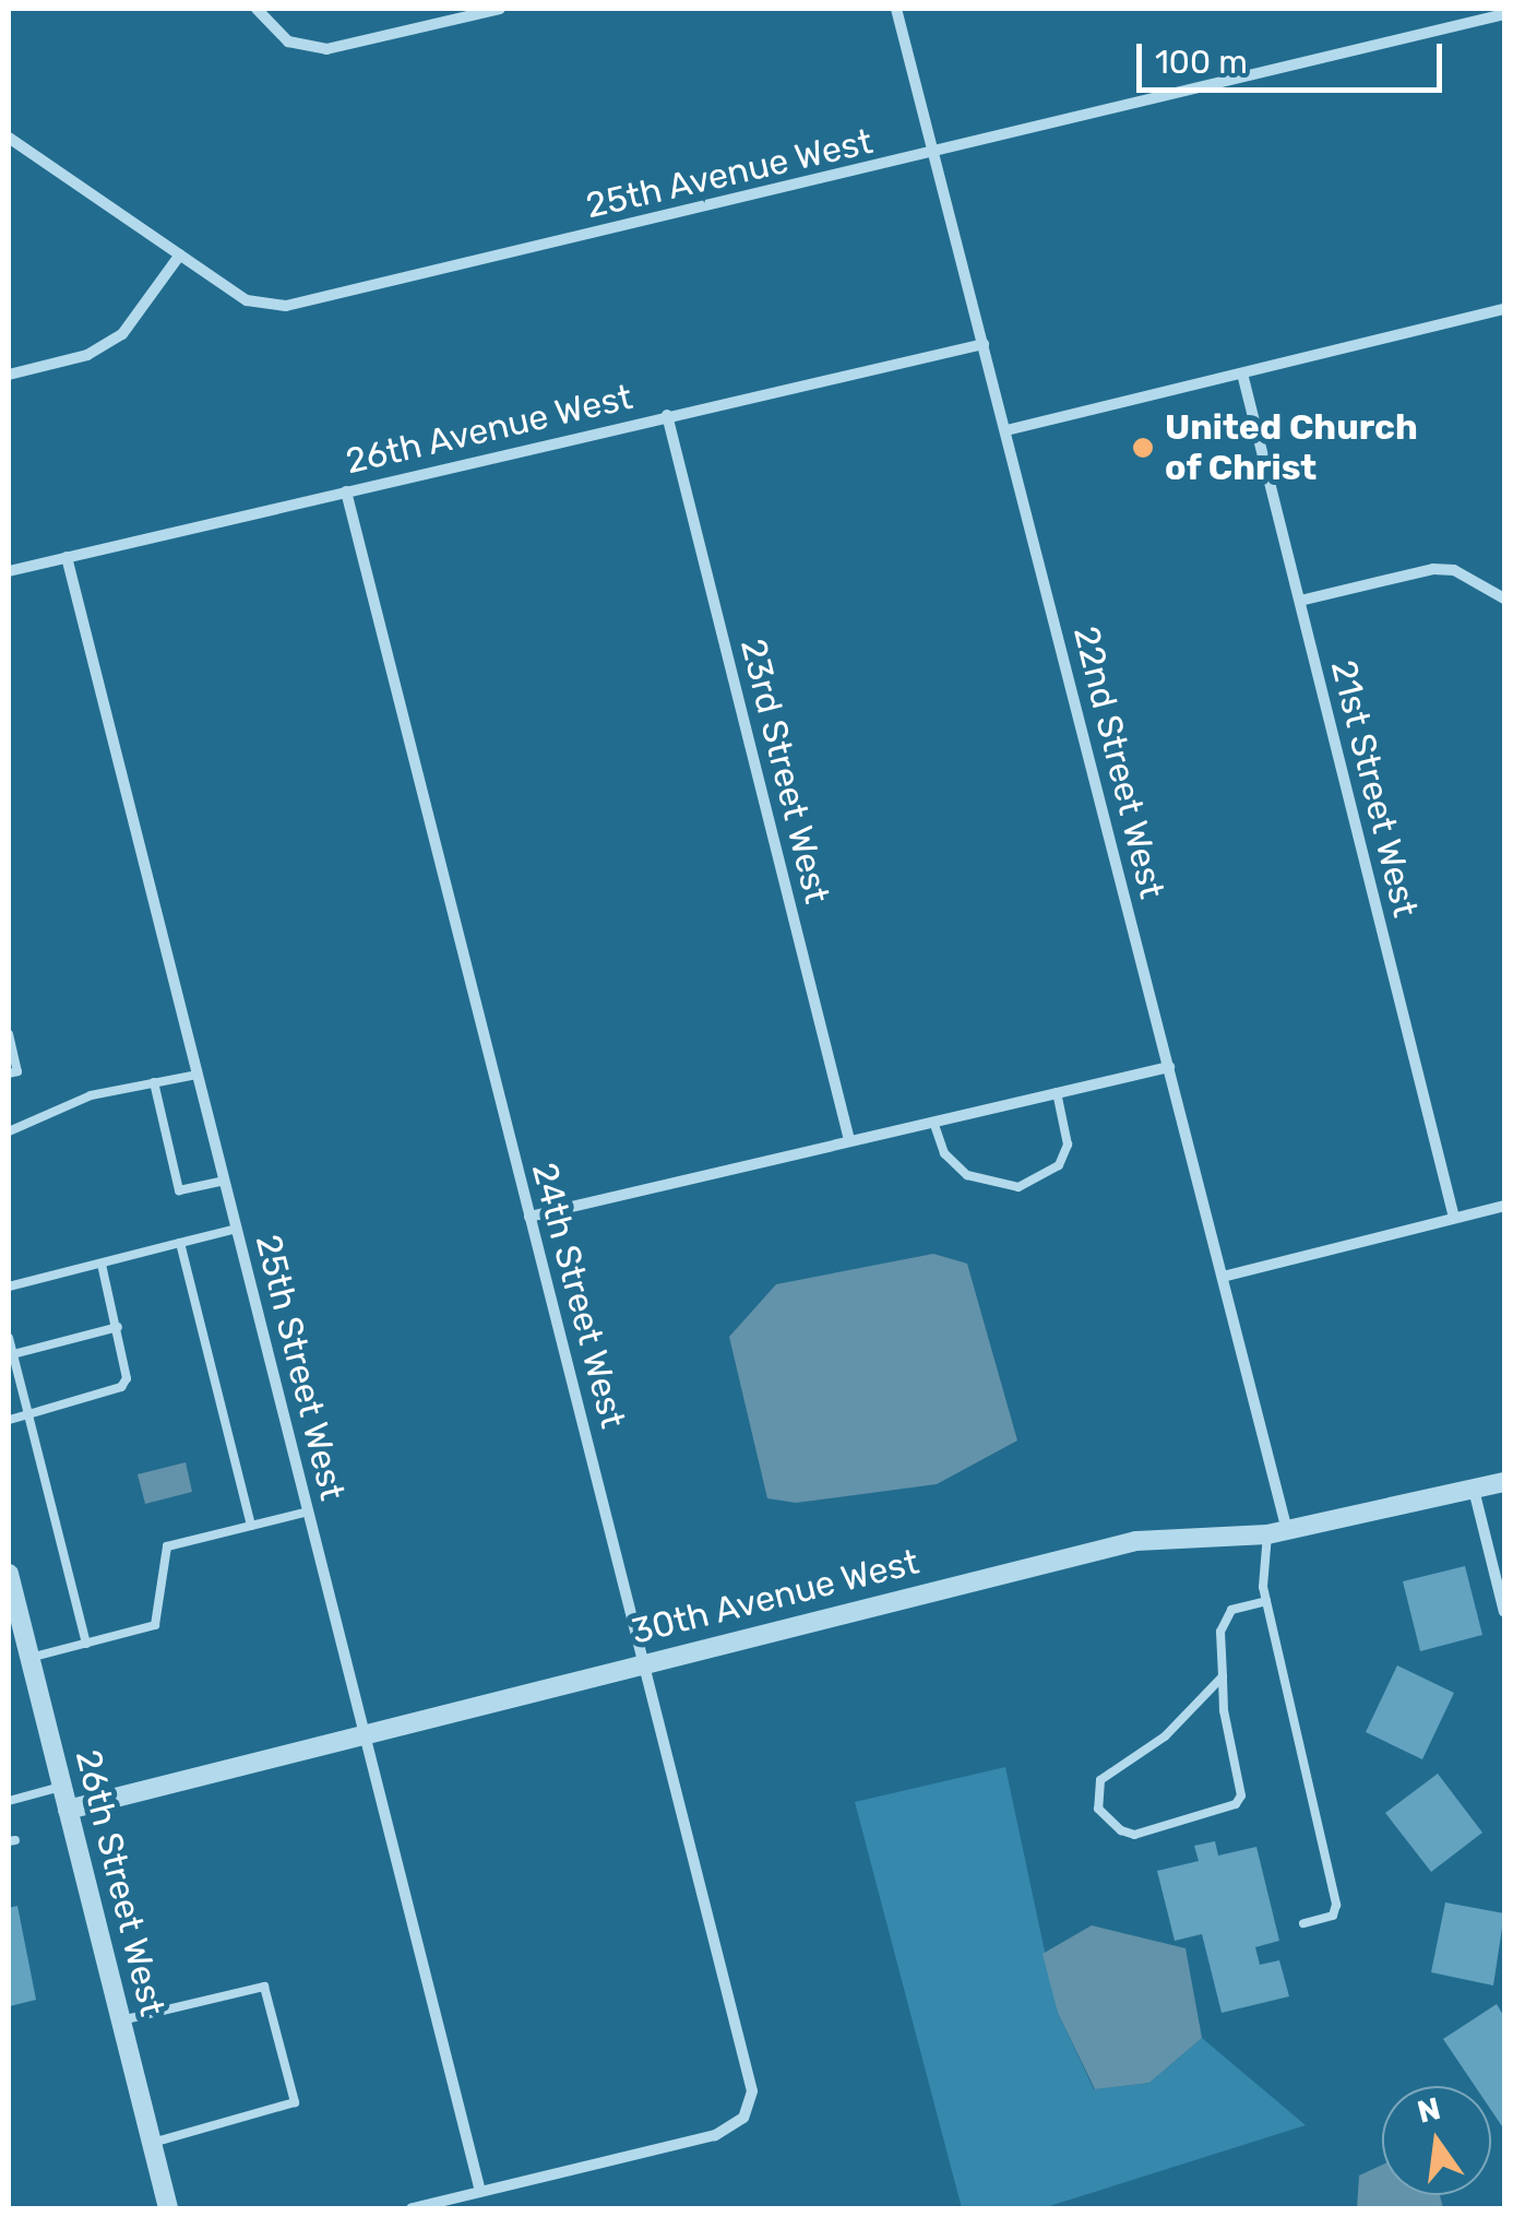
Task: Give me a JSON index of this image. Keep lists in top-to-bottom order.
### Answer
{
  "streets": {
    "street": [
      "25th Avenue West",
      "26th Avenue West",
      "22nd Street West",
      "23rd Street West",
      "21st Street West",
      "24th Street West",
      "25th Street West",
      "30th Avenue West",
      "26th Street West"
    ]
  },
  "crossings": [
    ["25th Avenue West", "22nd Street West"],
    ["26th Avenue West", "22nd Street West"],
    ["26th Avenue West", "23rd Street West"],
    ["26th Avenue West", "24th Street West"],
    ["26th Avenue West", "25th Street West"],
    ["22nd Street West", "30th Avenue West"],
    ["24th Street West", "25th Street West"],
    ["24th Street West", "30th Avenue West"],
    ["25th Street West", "30th Avenue West"],
    ["30th Avenue West", "26th Street West"]
  ],
  "places": ["United Church of Christ"],
  "scale_bar": "100 m",
  "north": "top"
}
